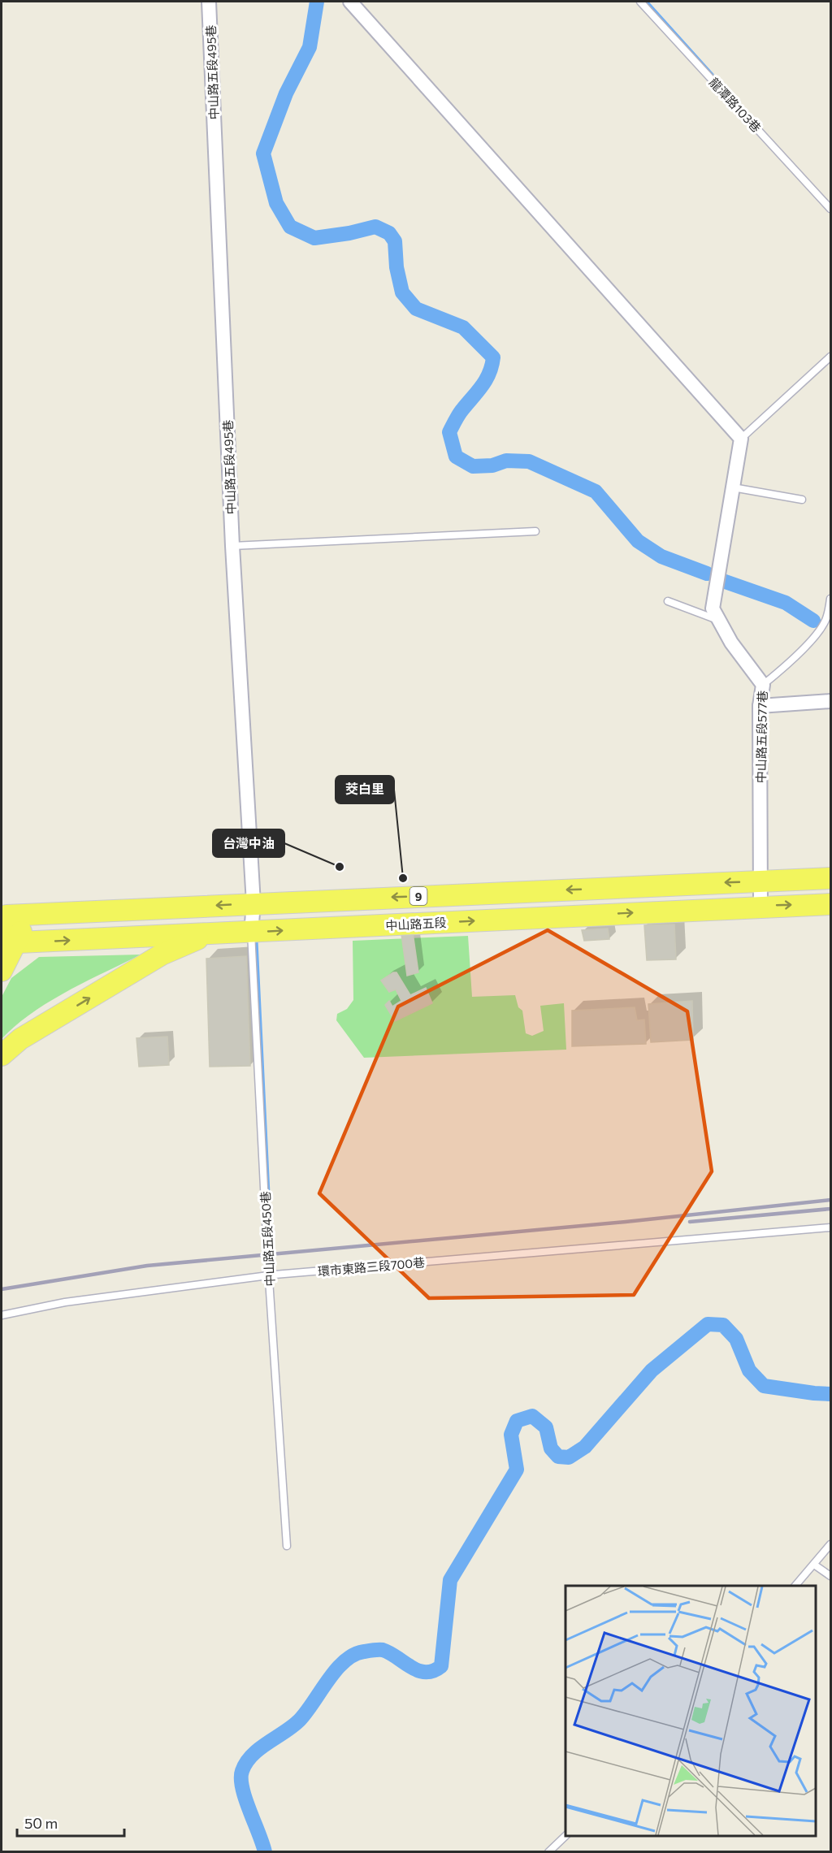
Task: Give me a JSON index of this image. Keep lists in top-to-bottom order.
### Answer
{
  "streets": {
    "main road": ["9", "中山路五段"],
    "street": ["中山路五段495巷", "中山路五段577巷"],
    "lane": ["龍潭路103巷", "中山路五段450巷", "環市東路三段700巷"]
  },
  "crossings": [
    ["中山路五段495巷", "9"],
    ["中山路五段495巷", "中山路五段"],
    ["中山路五段495巷", "中山路五段450巷"],
    ["中山路五段577巷", "9"],
    ["中山路五段577巷", "中山路五段"],
    ["中山路五段", "中山路五段450巷"],
    ["中山路五段450巷", "環市東路三段700巷"]
  ],
  "places": ["台灣中油", "茭白里"],
  "scale_bar": "50 m"
}
